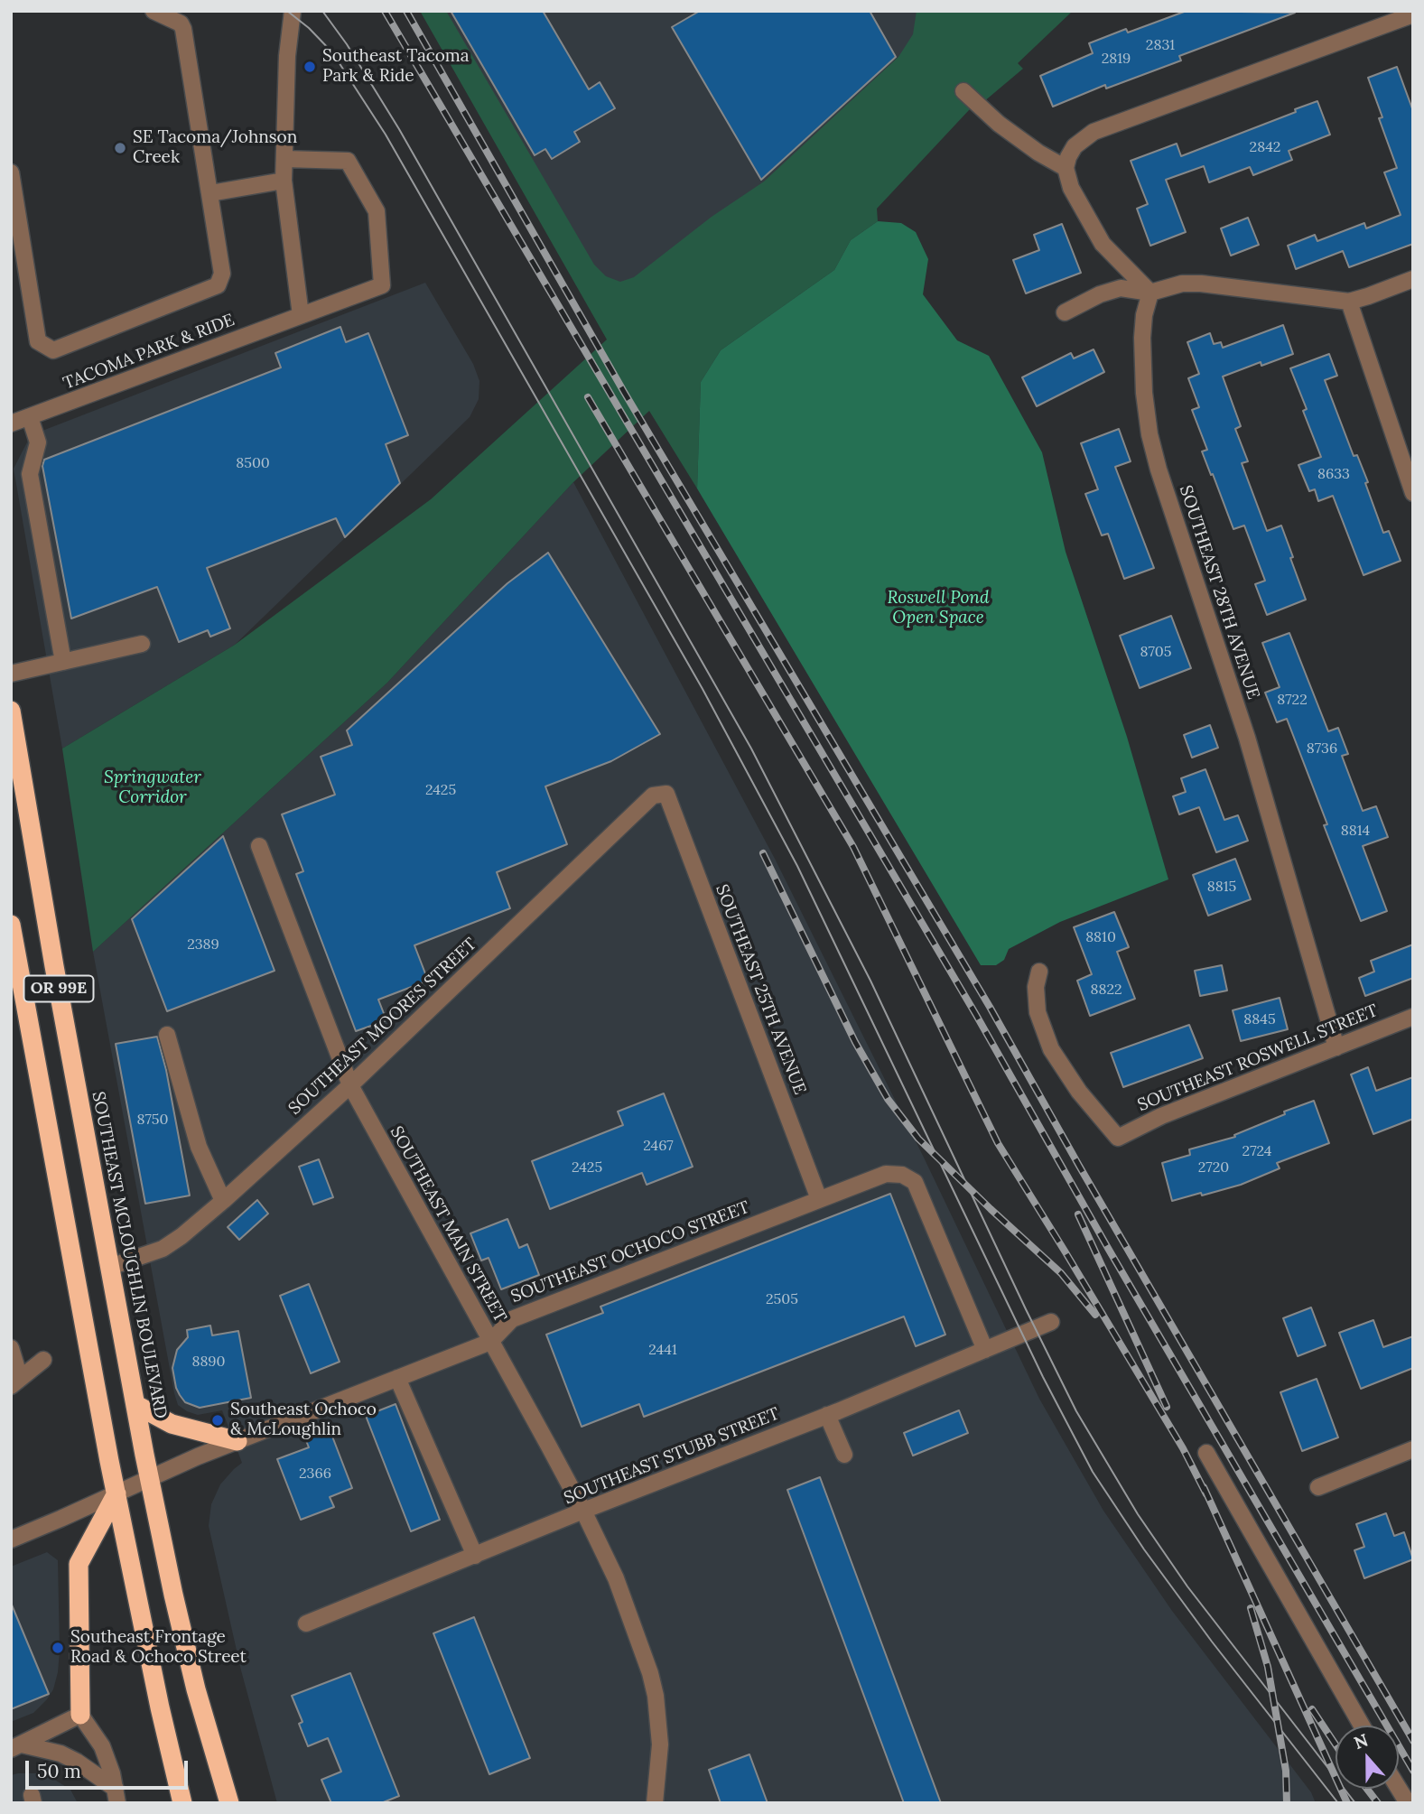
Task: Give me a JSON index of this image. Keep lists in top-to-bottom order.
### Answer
{
  "streets": {
    "highway": ["OR 99E", "SOUTHEAST MCLOUGHLIN BOULEVARD"],
    "street": [
      "TACOMA PARK & RIDE",
      "SOUTHEAST 28TH AVENUE",
      "SOUTHEAST 25TH AVENUE",
      "SOUTHEAST MOORES STREET",
      "SOUTHEAST ROSWELL STREET",
      "SOUTHEAST MAIN STREET",
      "SOUTHEAST OCHOCO STREET",
      "SOUTHEAST STUBB STREET"
    ]
  },
  "crossings": [
    ["SOUTHEAST 28TH AVENUE", "SOUTHEAST ROSWELL STREET"],
    ["OR 99E", "SOUTHEAST OCHOCO STREET"],
    ["SOUTHEAST 25TH AVENUE", "SOUTHEAST MOORES STREET"],
    ["SOUTHEAST 25TH AVENUE", "SOUTHEAST OCHOCO STREET"],
    ["SOUTHEAST MOORES STREET", "SOUTHEAST MAIN STREET"],
    ["SOUTHEAST MOORES STREET", "SOUTHEAST MCLOUGHLIN BOULEVARD"],
    ["SOUTHEAST MAIN STREET", "SOUTHEAST OCHOCO STREET"],
    ["SOUTHEAST MAIN STREET", "SOUTHEAST STUBB STREET"],
    ["SOUTHEAST OCHOCO STREET", "SOUTHEAST MCLOUGHLIN BOULEVARD"],
    ["SOUTHEAST OCHOCO STREET", "SOUTHEAST STUBB STREET"]
  ],
  "parks": ["Roswell Pond Open Space", "Springwater Corridor"],
  "places": [
    "Southeast Tacoma Park & Ride",
    "SE Tacoma/Johnson Creek",
    "Southeast Ochoco & McLoughlin",
    "Southeast Frontage Road & Ochoco Street"
  ],
  "house_numbers": [
    "2831",
    "2819",
    "2842",
    "8500",
    "8633",
    "8705",
    "8722",
    "8736",
    "2425",
    "8814",
    "8815",
    "8810",
    "2389",
    "8822",
    "8845",
    "8750",
    "2467",
    "2724",
    "2425",
    "2720",
    "2505",
    "2441",
    "8890",
    "2366"
  ],
  "scale_bar": "50 m",
  "north": "top"
}
